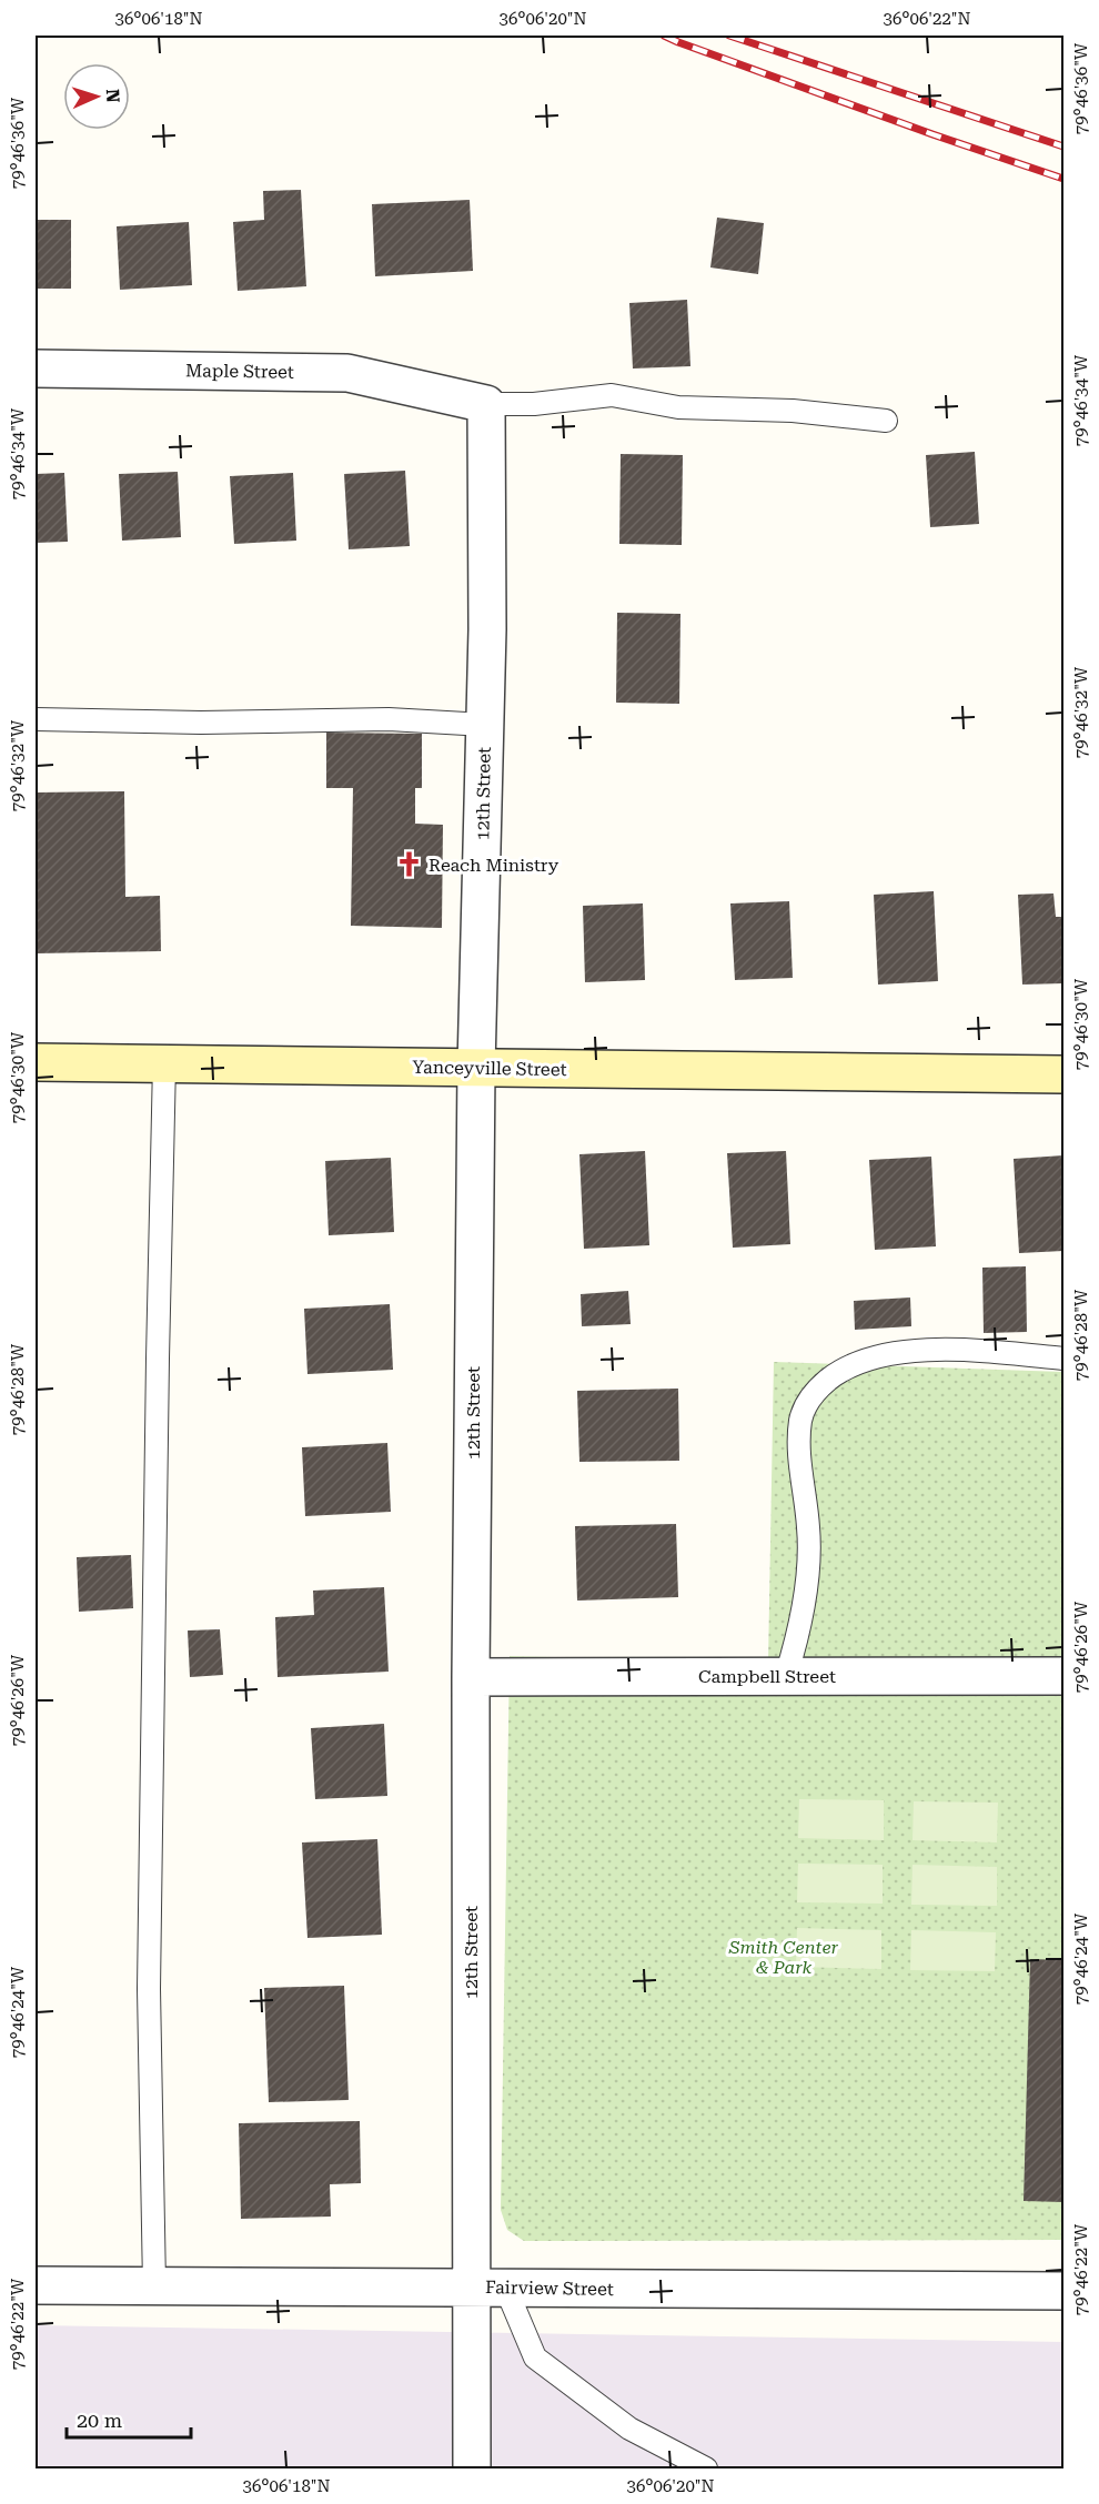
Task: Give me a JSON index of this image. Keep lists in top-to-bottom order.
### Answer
{
  "streets": {
    "main road": ["Yanceyville Street"],
    "street": [
      "Maple Street",
      "12th Street",
      "Campbell Street",
      "Fairview Street"
    ]
  },
  "crossings": [
    ["Maple Street", "12th Street"],
    ["12th Street", "Yanceyville Street"],
    ["12th Street", "Campbell Street"],
    ["12th Street", "Fairview Street"]
  ],
  "parks": ["Smith Center & Park"],
  "places": {
    "church": ["Reach Ministry"]
  },
  "scale_bar": "20 m",
  "north": "right",
  "coordinates": [
    "36°06'18\"N",
    "36°06'20\"N",
    "36°06'22\"N",
    "79°46'36\"W",
    "79°46'34\"W",
    "79°46'32\"W",
    "79°46'30\"W",
    "79°46'28\"W",
    "79°46'26\"W",
    "79°46'24\"W",
    "79°46'22\"W"
  ]
}
